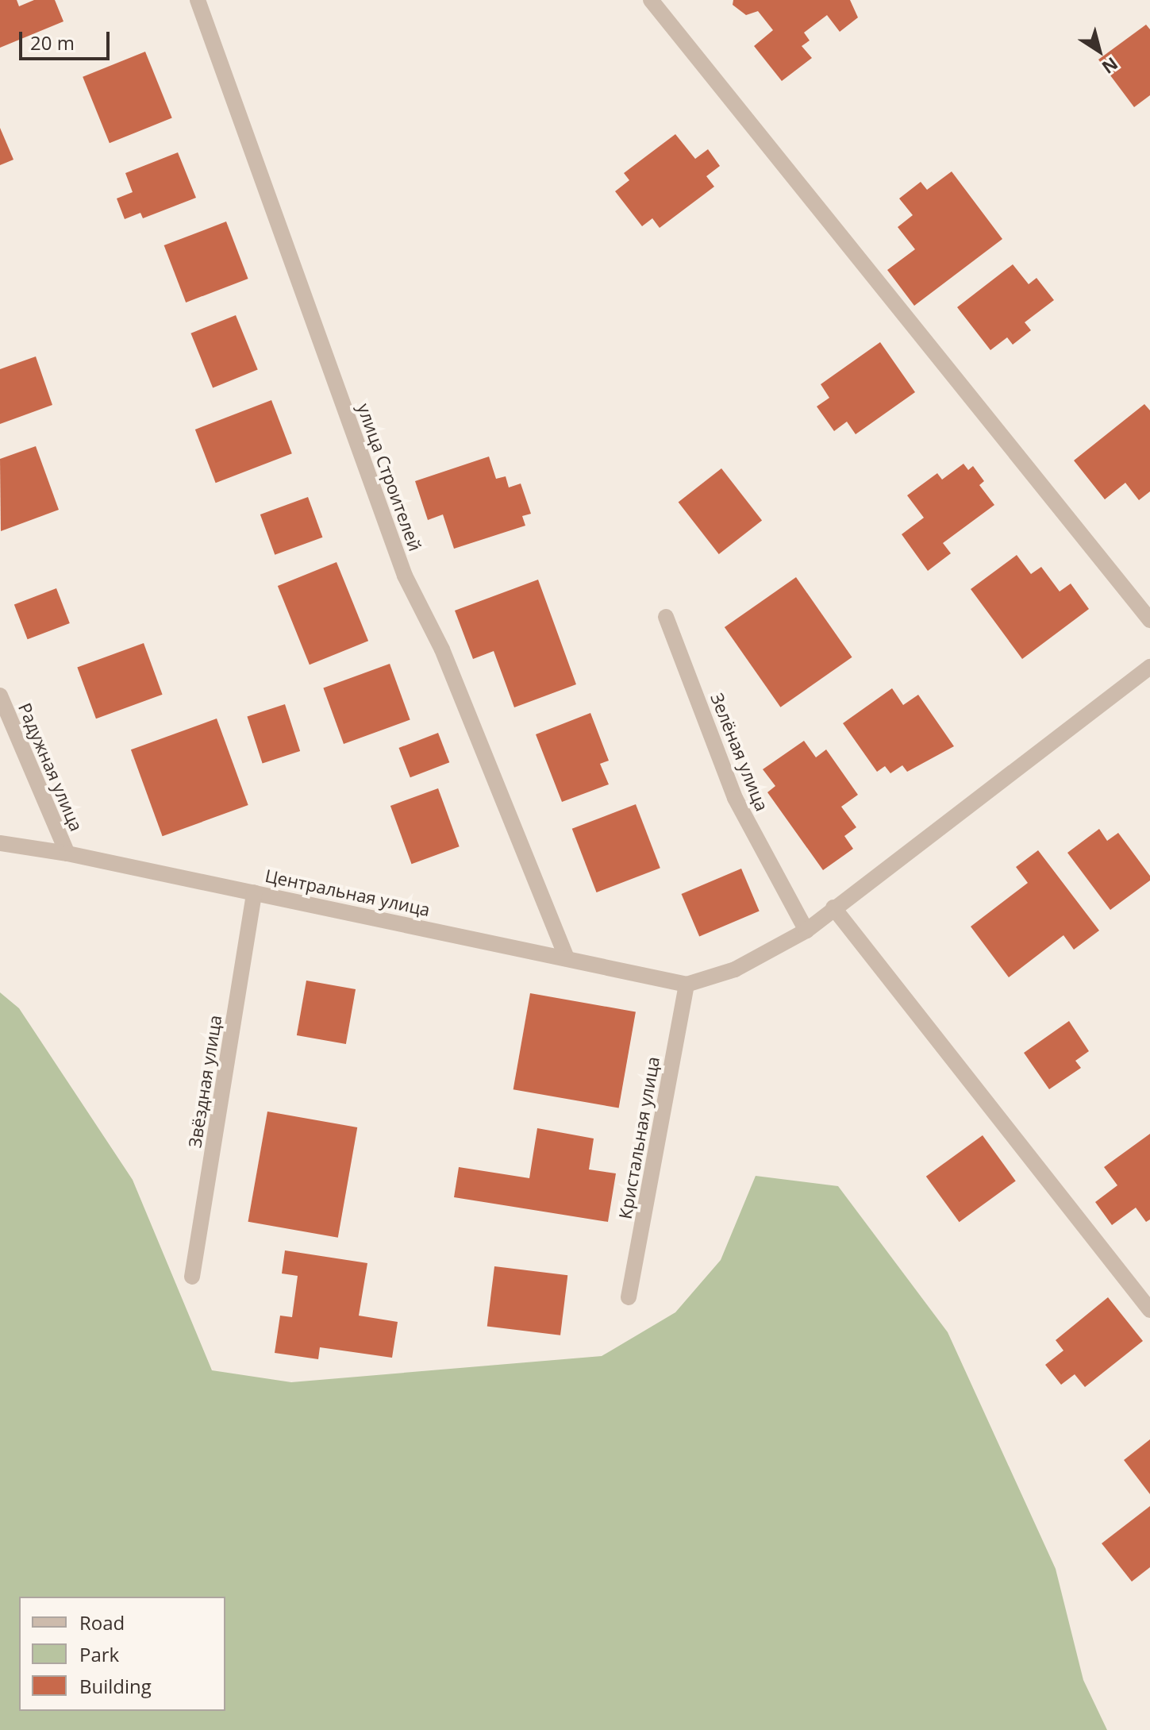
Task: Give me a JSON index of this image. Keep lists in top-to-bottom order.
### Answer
{
  "streets": {
    "street": [
      "улица Строителей",
      "Зелёная улица",
      "Радужная улица",
      "Центральная улица",
      "Звёздная улица",
      "Кристальная улица"
    ]
  },
  "crossings": [
    ["улица Строителей", "Центральная улица"],
    ["Радужная улица", "Центральная улица"],
    ["Центральная улица", "Звёздная улица"],
    ["Центральная улица", "Кристальная улица"]
  ],
  "legend": ["Road", "Park", "Building"],
  "scale_bar": "20 m",
  "north": "bottom right"
}
